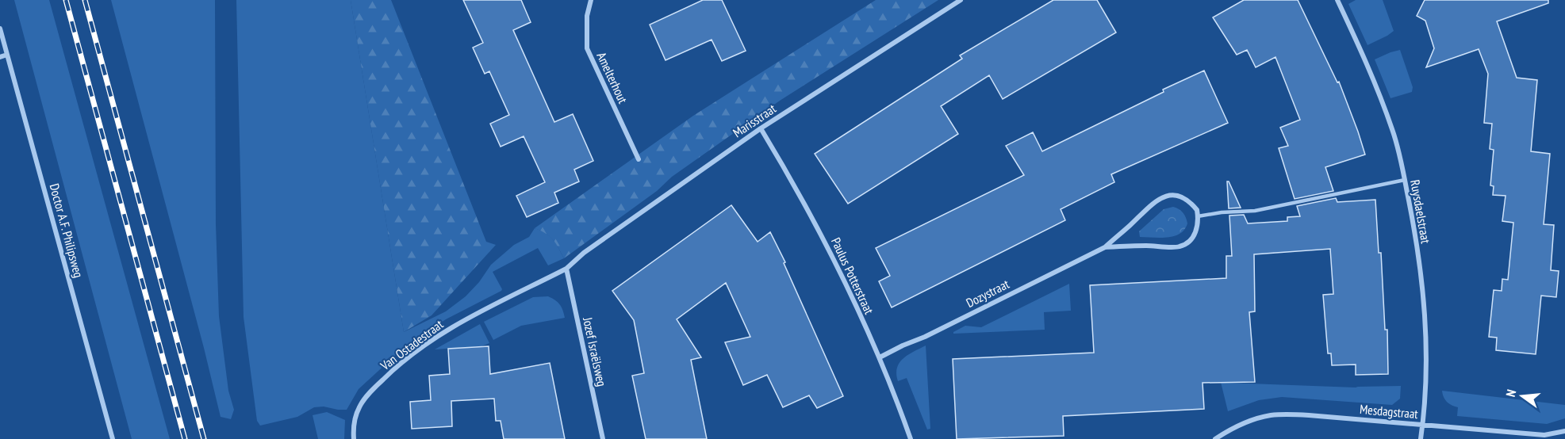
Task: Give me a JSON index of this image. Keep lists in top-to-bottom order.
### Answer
{
  "streets": {
    "street": [
      "Amelterhout",
      "Marisstraat",
      "Ruysdaelstraat",
      "Doctor A.F. Philipsweg",
      "Paulus Potterstraat",
      "Dozystraat",
      "Van Ostadestraat",
      "Jozef Israëlsweg",
      "Mesdagstraat"
    ]
  },
  "crossings": [
    ["Marisstraat", "Paulus Potterstraat"],
    ["Marisstraat", "Van Ostadestraat"],
    ["Marisstraat", "Jozef Israëlsweg"],
    ["Ruysdaelstraat", "Mesdagstraat"],
    ["Paulus Potterstraat", "Dozystraat"],
    ["Van Ostadestraat", "Jozef Israëlsweg"]
  ],
  "north": "left"
}
